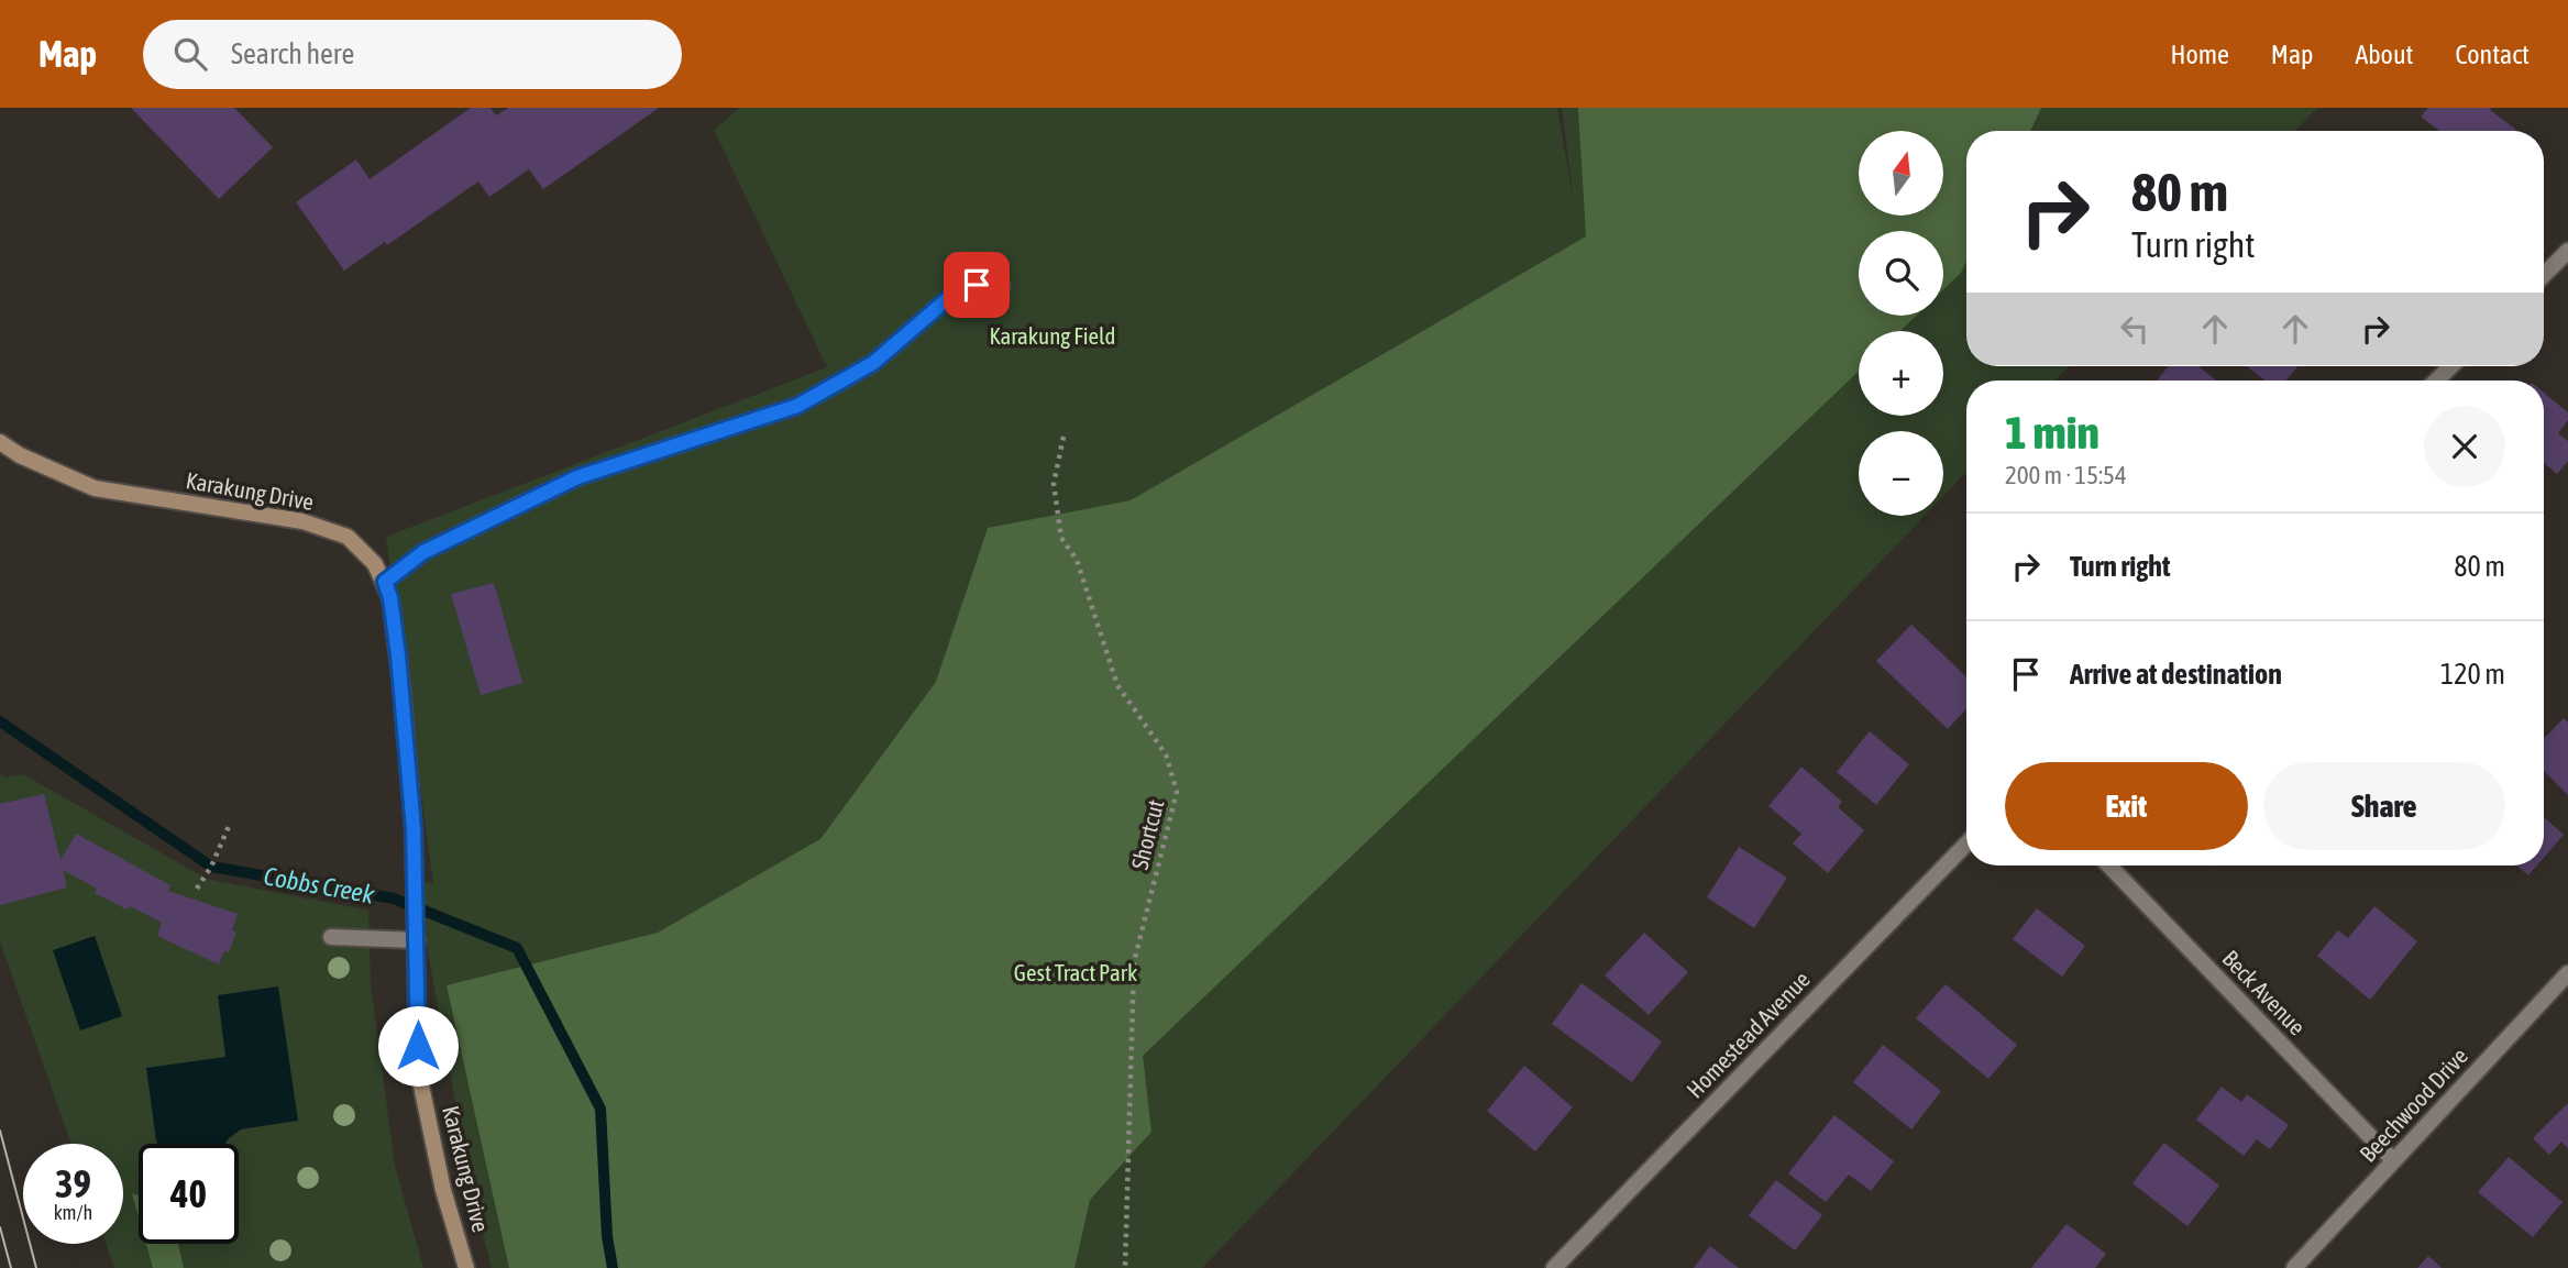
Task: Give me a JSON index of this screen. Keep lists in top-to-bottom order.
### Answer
{
  "streets": {
    "street": [
      "Karakung Drive",
      "Beck Avenue",
      "Homestead Avenue",
      "Beechwood Drive"
    ],
    "path": ["Shortcut"]
  },
  "crossings": [
    ["Beck Avenue", "Beechwood Drive"]
  ],
  "water": ["Cobbs Creek"],
  "parks": ["Karakung Field", "Gest Tract Park"],
  "north": "top",
  "page": {
    "header": "Map",
    "search": "Search here",
    "nav": [
      "Home",
      "Map",
      "About",
      "Contact"
    ],
    "map_buttons": ["+", "−"],
    "turn": ["80 m", "Turn right"],
    "heading": ["1 min", "200 m · 15:54"],
    "list": [
      {
        "name": "Turn right",
        "value": "80 m"
      },
      {
        "name": "Arrive at destination",
        "value": "120 m"
      }
    ],
    "buttons": ["Exit", "Share"],
    "speed": "39 km/h",
    "limit": "40"
  }
}
